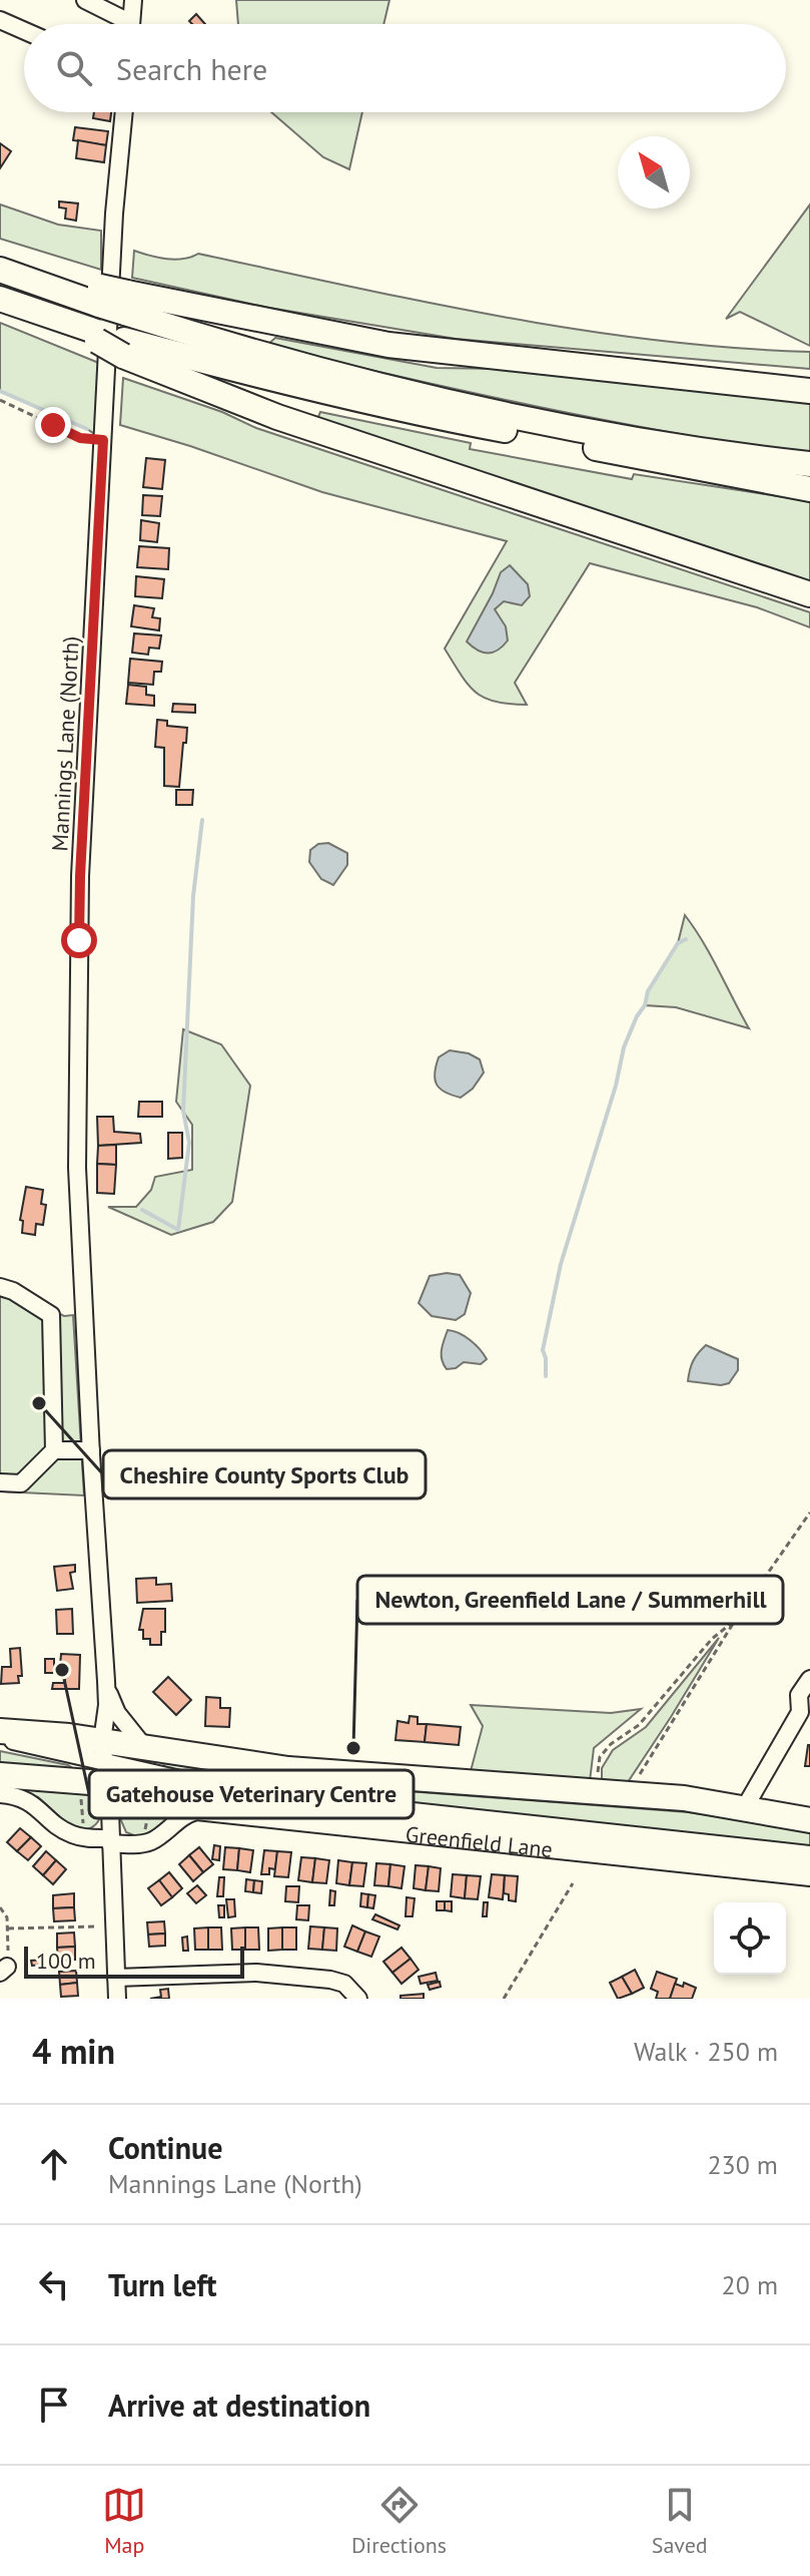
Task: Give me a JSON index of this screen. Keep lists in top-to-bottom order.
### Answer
{
  "streets": {
    "highway": ["Greenfield Lane"],
    "street": ["Mannings Lane (North)"]
  },
  "crossings": [
    ["Mannings Lane (North)", "Greenfield Lane"]
  ],
  "places": ["Cheshire County Sports Club", "Gatehouse Veterinary Centre", "Newton, Greenfield Lane / Summerhill"],
  "scale_bar": "100 m",
  "north": "top left",
  "page": {
    "search": "Search here",
    "scale": "100 m",
    "heading": ["4 min", "Walk · 250 m"],
    "list": [
      ["Continue", "Mannings Lane (North)", "230 m"],
      ["Turn left", "20 m"],
      "Arrive at destination"
    ],
    "nav": ["Map", "Directions", "Saved"]
  }
}
